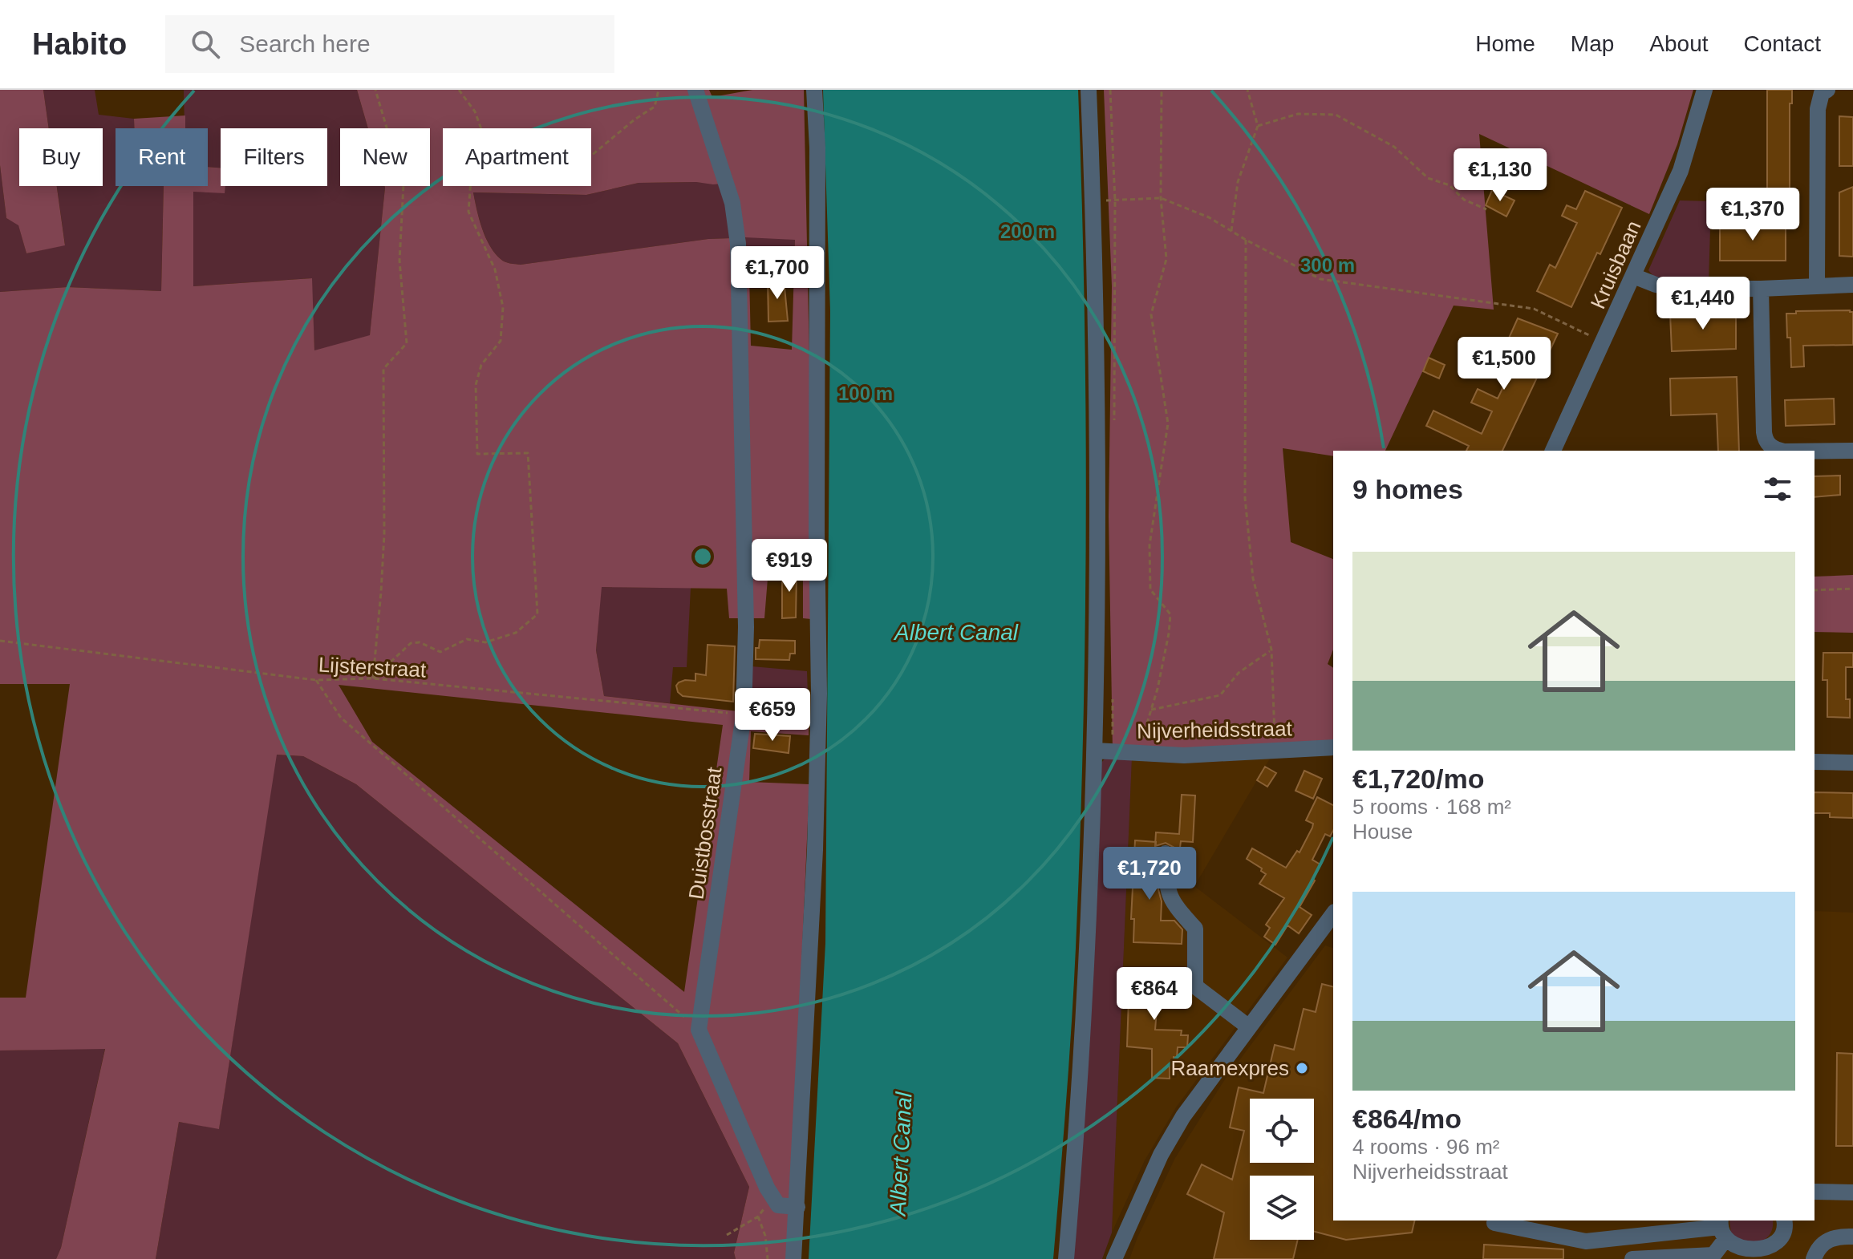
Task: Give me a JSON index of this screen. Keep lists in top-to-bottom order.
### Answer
{
  "streets": {
    "street": ["Kruisbaan", "Nijverheidsstraat", "Duistbosstraat"],
    "path": ["Lijsterstraat"]
  },
  "crossings": [
    ["Lijsterstraat", "Duistbosstraat"]
  ],
  "water": ["Albert Canal"],
  "places": ["Raamexpres"],
  "page": {
    "header": "Habito",
    "search": "Search here",
    "nav": [
      "Home",
      "Map",
      "About",
      "Contact"
    ],
    "chip": [
      "Buy",
      "Rent",
      "Filters",
      "New",
      "Apartment"
    ],
    "price": [
      "€1,130",
      "€1,370",
      "€1,700",
      "€1,440",
      "€1,500",
      "€919",
      "€659",
      "€1,720",
      "€864"
    ],
    "heading": "9 homes",
    "list": [
      {
        "name": "€1,720/mo",
        "note": "5 rooms · 168 m² · House"
      },
      {
        "name": "€864/mo",
        "note": "4 rooms · 96 m² · Nijverheidsstraat"
      }
    ]
  },
  "rings": ["200 m", "300 m", "100 m"]
}
